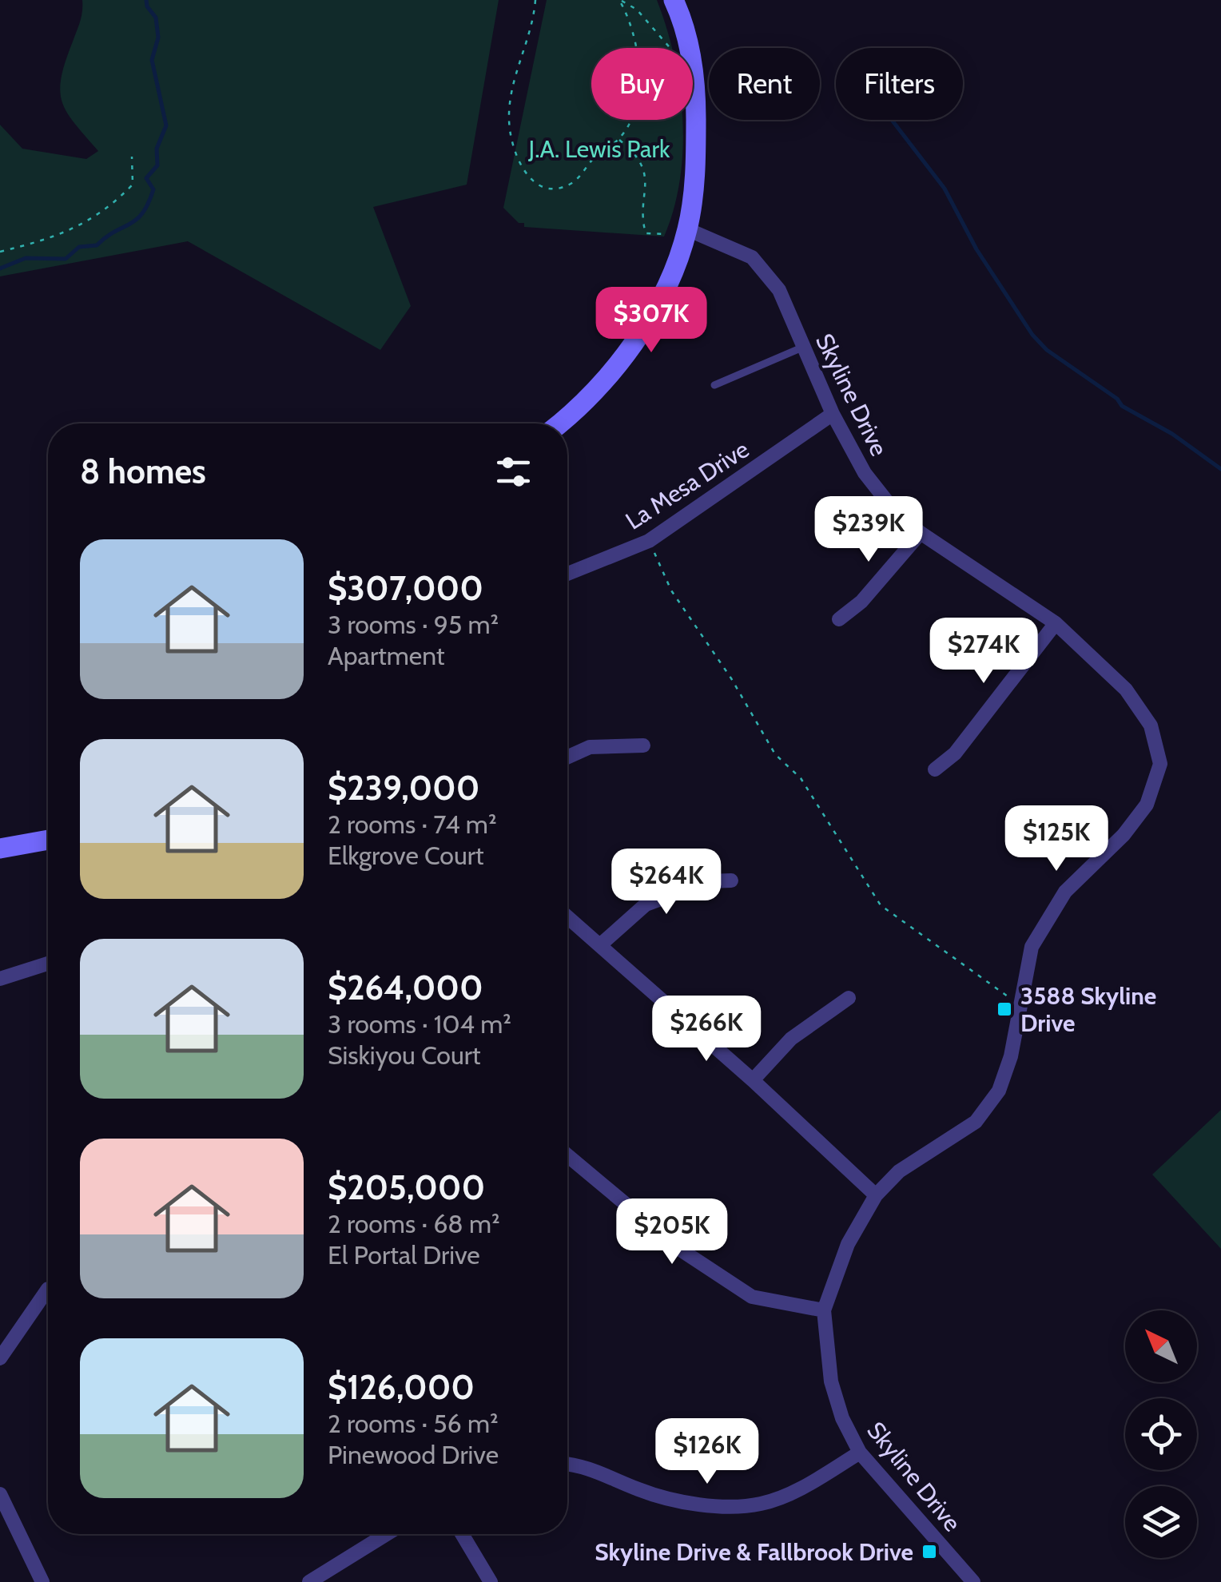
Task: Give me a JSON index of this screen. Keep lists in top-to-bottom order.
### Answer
{
  "streets": {
    "street": ["Skyline Drive", "La Mesa Drive"]
  },
  "crossings": [
    ["Skyline Drive", "La Mesa Drive"]
  ],
  "parks": ["J.A. Lewis Park"],
  "places": {
    "transit": ["3588 Skyline Drive", "Skyline Drive & Fallbrook Drive"]
  },
  "north": "top left",
  "page": {
    "chip": ["Buy", "Rent", "Filters"],
    "price": [
      "$307K",
      "$239K",
      "$274K",
      "$125K",
      "$264K",
      "$266K",
      "$205K",
      "$126K"
    ],
    "heading": "8 homes",
    "list": [
      {
        "name": "$307,000",
        "note": "3 rooms · 95 m² · Apartment"
      },
      {
        "name": "$239,000",
        "note": "2 rooms · 74 m² · Elkgrove Court"
      },
      {
        "name": "$264,000",
        "note": "3 rooms · 104 m² · Siskiyou Court"
      },
      {
        "name": "$205,000",
        "note": "2 rooms · 68 m² · El Portal Drive"
      },
      {
        "name": "$126,000",
        "note": "2 rooms · 56 m² · Pinewood Drive"
      }
    ]
  }
}
